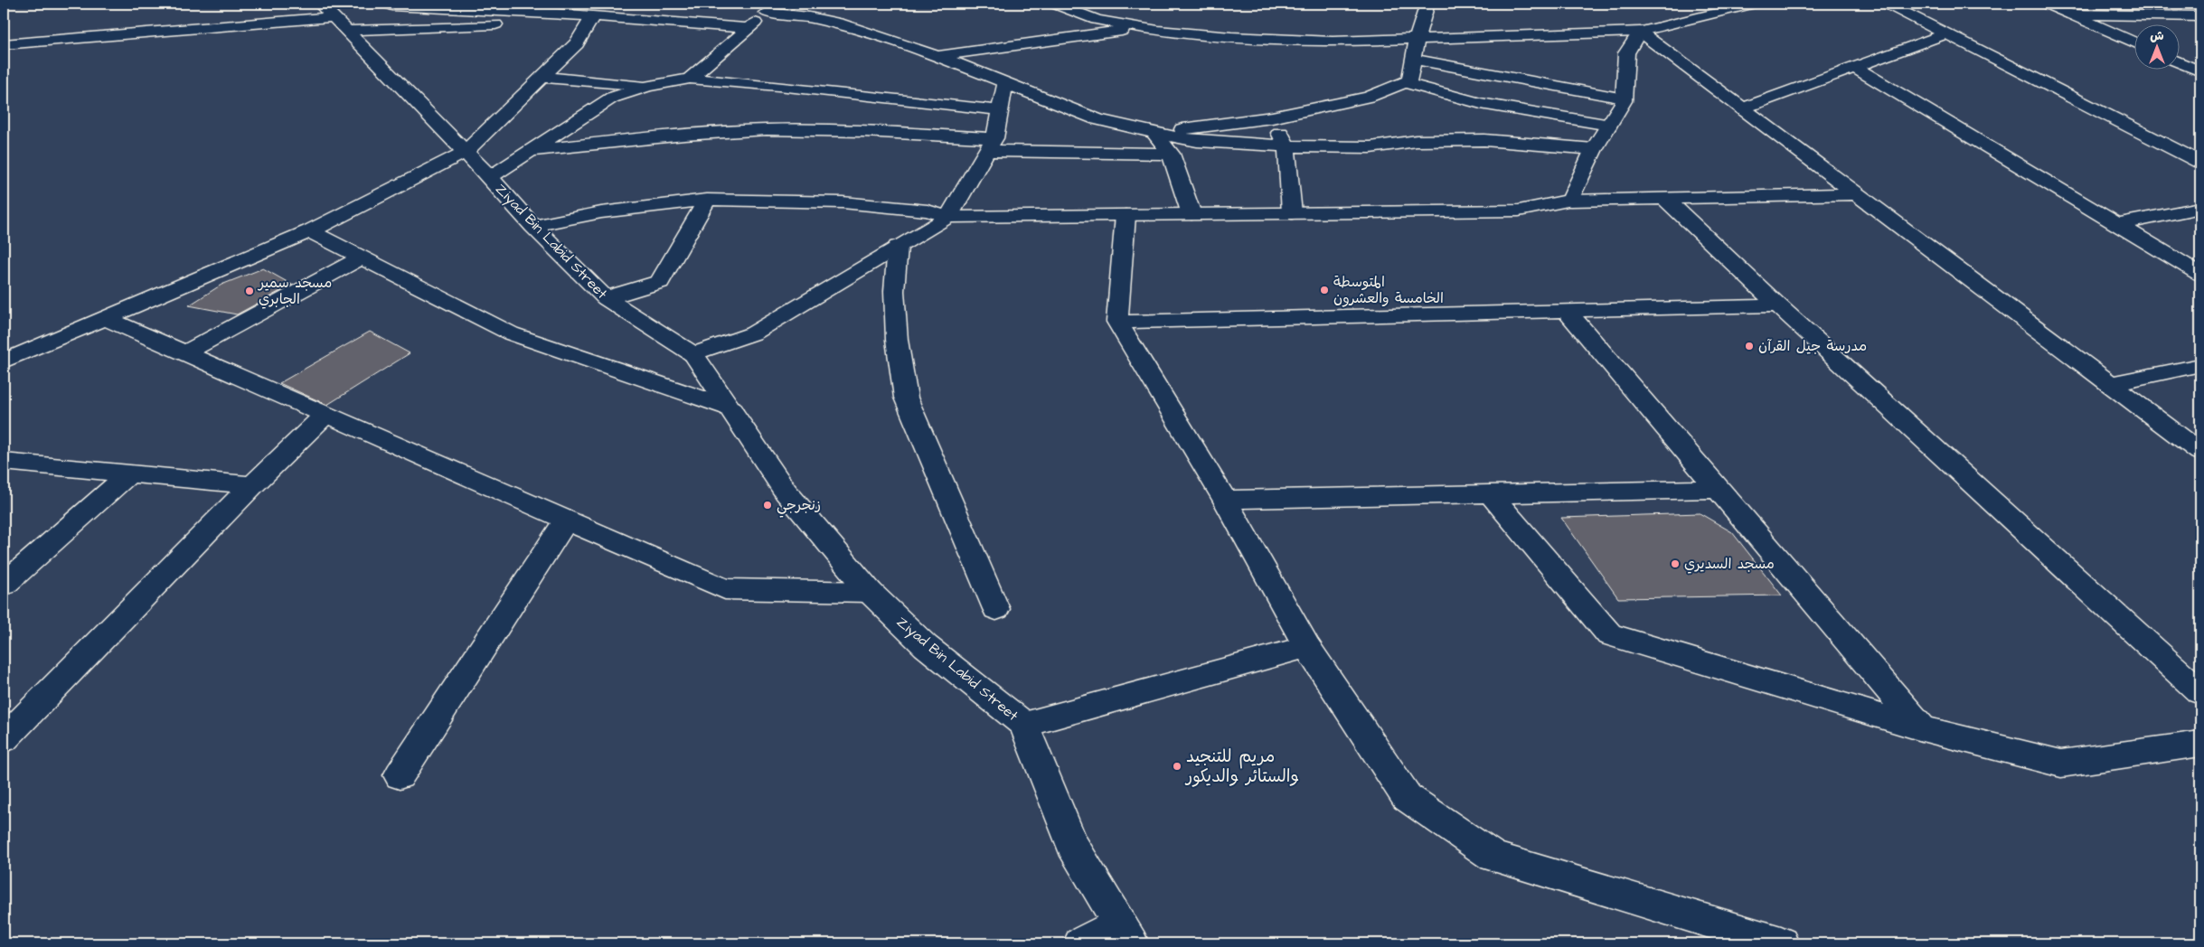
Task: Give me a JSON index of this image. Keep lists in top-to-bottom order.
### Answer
{
  "streets": {
    "street": ["Ziyad Bin Labid Street"]
  },
  "places": [
    "المتوسطة الخامسة والعشرون",
    "مسجد سمير الجابري",
    "مدرسة جيل القرآن",
    "زنجرجي",
    "مسجد السديري",
    "مريم للتنجيد والستائر والديكور"
  ],
  "north": "top"
}
